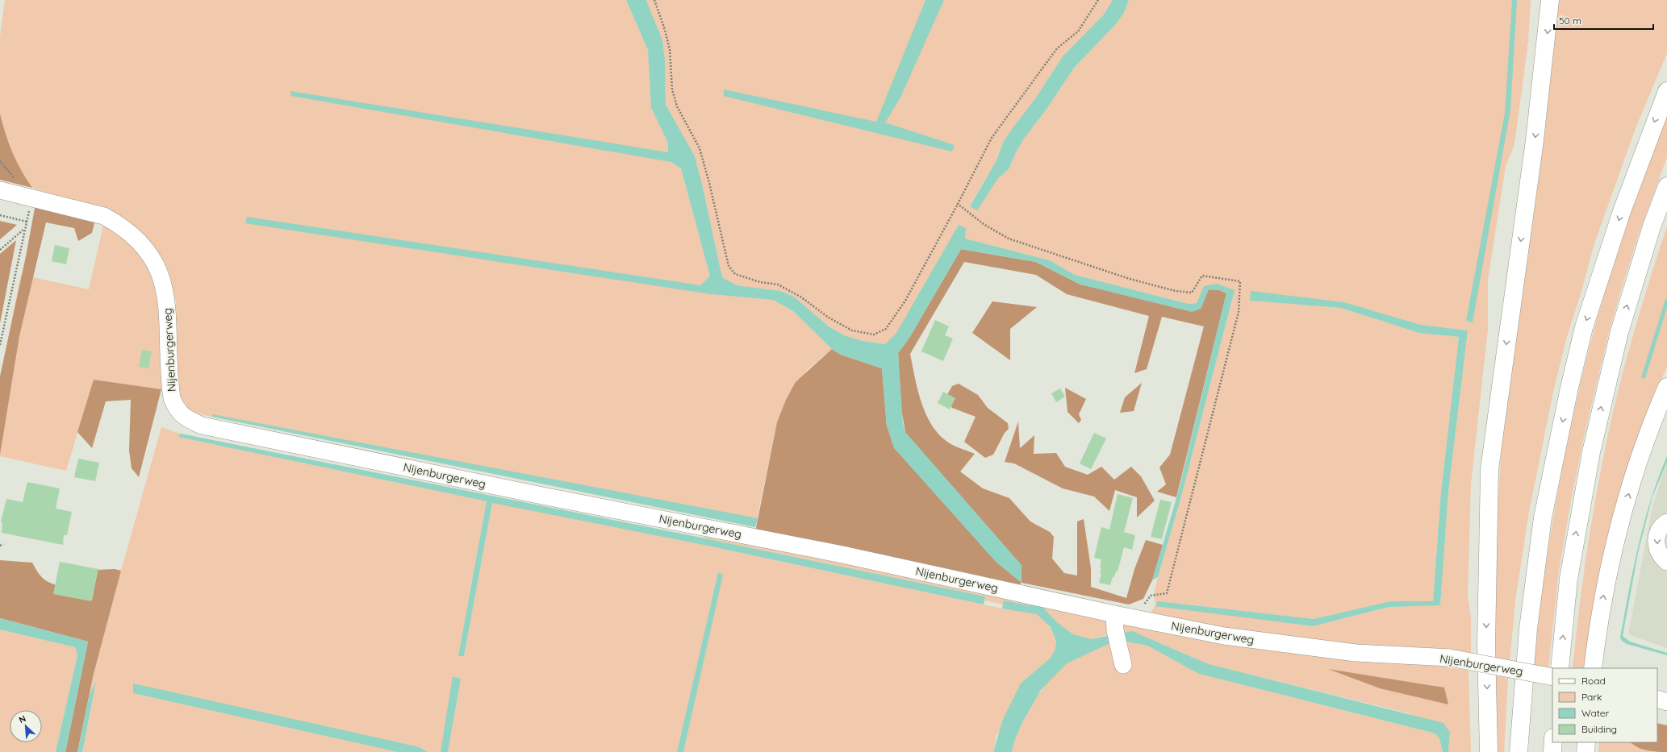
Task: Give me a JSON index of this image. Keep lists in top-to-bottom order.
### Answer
{
  "streets": {
    "street": ["Nijenburgerweg"]
  },
  "legend": [
    "Road",
    "Park",
    "Water",
    "Building"
  ],
  "scale_bar": "50 m",
  "north": "top left"
}
